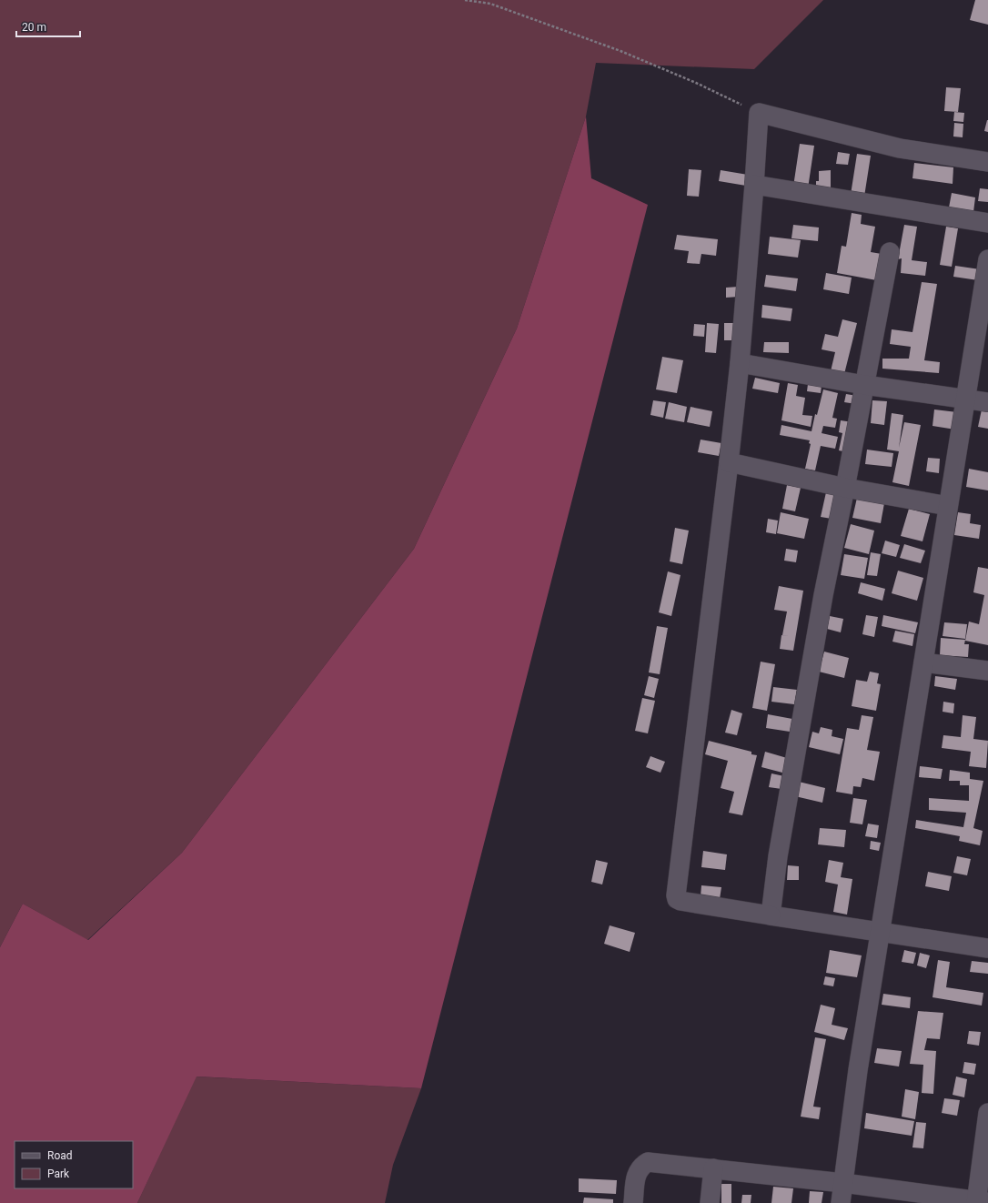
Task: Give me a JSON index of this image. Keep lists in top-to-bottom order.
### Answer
{
  "legend": ["Road", "Park"],
  "scale_bar": "20 m"
}
